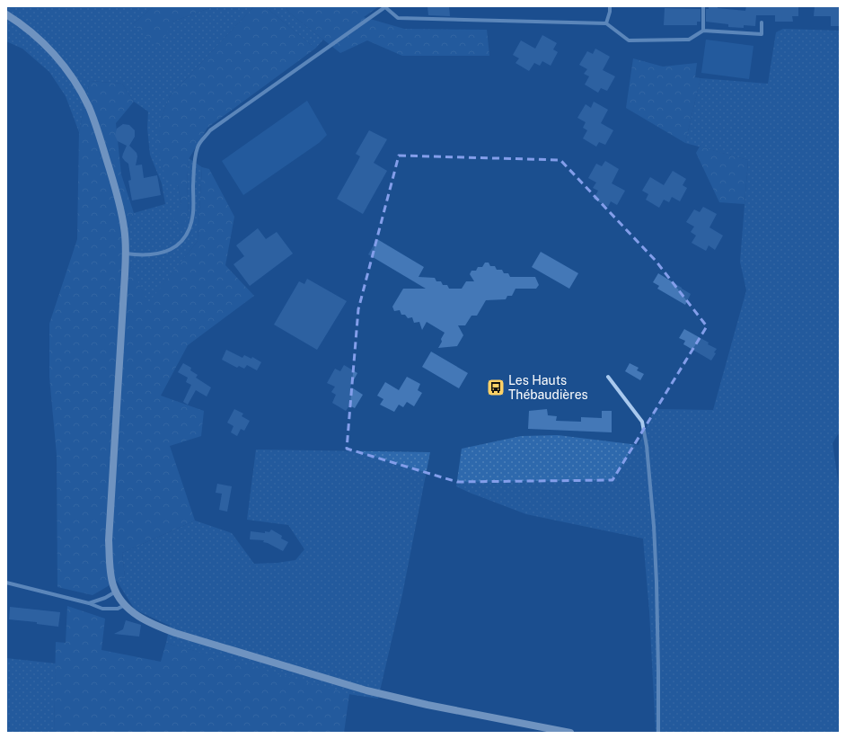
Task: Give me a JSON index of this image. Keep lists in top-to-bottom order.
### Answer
{
  "places": {
    "bus stop": ["Les Hauts Thébaudières"]
  }
}
